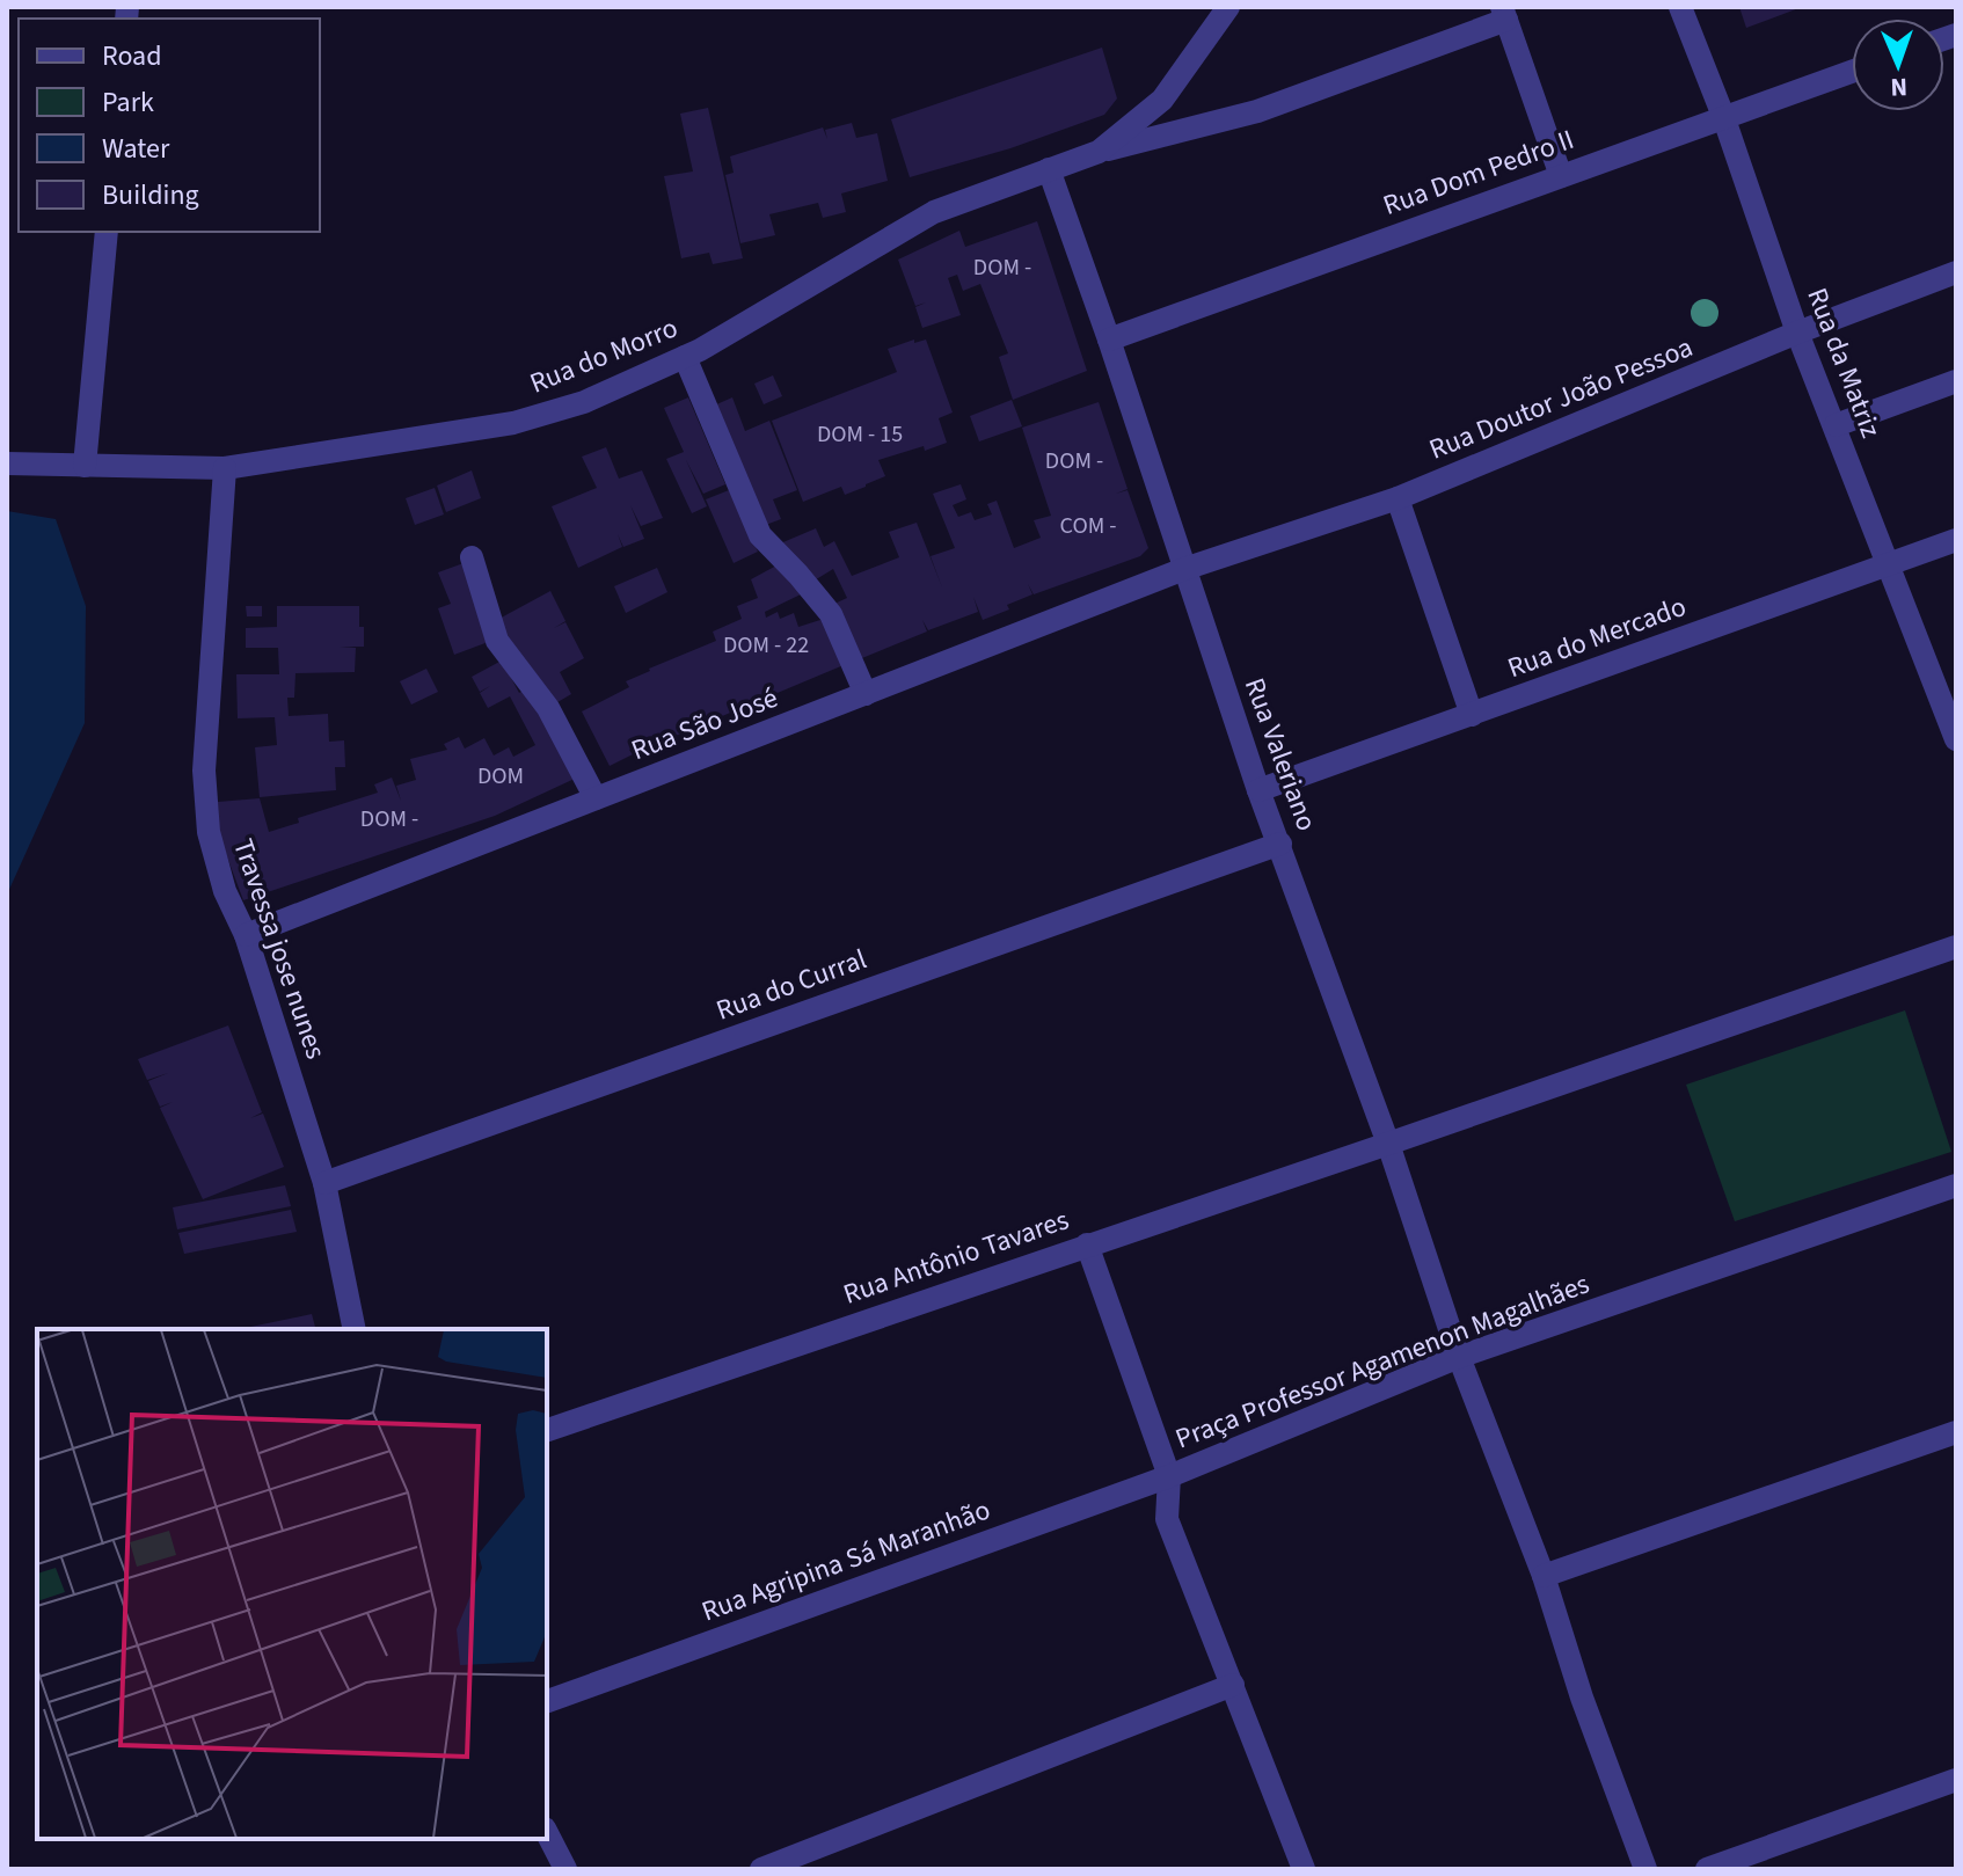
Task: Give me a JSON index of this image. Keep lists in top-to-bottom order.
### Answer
{
  "streets": {
    "street": [
      "Rua Dom Pedro II",
      "Rua do Morro",
      "Rua da Matriz",
      "Rua Doutor João Pessoa",
      "Rua do Mercado",
      "Rua São José",
      "Rua Valeriano",
      "Travessa jose nunes",
      "Rua do Curral",
      "Rua Antônio Tavares",
      "Praça Professor Agamenon Magalhães",
      "Rua Agripina Sá Maranhão"
    ]
  },
  "crossings": [
    ["Rua Dom Pedro II", "Rua da Matriz"],
    ["Rua Dom Pedro II", "Rua Valeriano"],
    ["Rua do Morro", "Rua Valeriano"],
    ["Rua do Morro", "Travessa jose nunes"],
    ["Rua da Matriz", "Rua Doutor João Pessoa"],
    ["Rua da Matriz", "Rua do Mercado"],
    ["Rua Doutor João Pessoa", "Rua São José"],
    ["Rua Doutor João Pessoa", "Rua Valeriano"],
    ["Rua do Mercado", "Rua Valeriano"],
    ["Rua São José", "Rua Valeriano"],
    ["Rua São José", "Travessa jose nunes"],
    ["Rua Valeriano", "Rua do Curral"],
    ["Rua Valeriano", "Rua Antônio Tavares"],
    ["Rua Valeriano", "Praça Professor Agamenon Magalhães"],
    ["Travessa jose nunes", "Rua do Curral"],
    ["Rua Antônio Tavares", "Praça Professor Agamenon Magalhães"],
    ["Praça Professor Agamenon Magalhães", "Rua Agripina Sá Maranhão"]
  ],
  "house_numbers": [
    "DOM -",
    "DOM - 15",
    "DOM -",
    "COM -",
    "DOM - 22",
    "DOM",
    "DOM -"
  ],
  "legend": [
    "Road",
    "Park",
    "Water",
    "Building"
  ],
  "north": "bottom"
}
